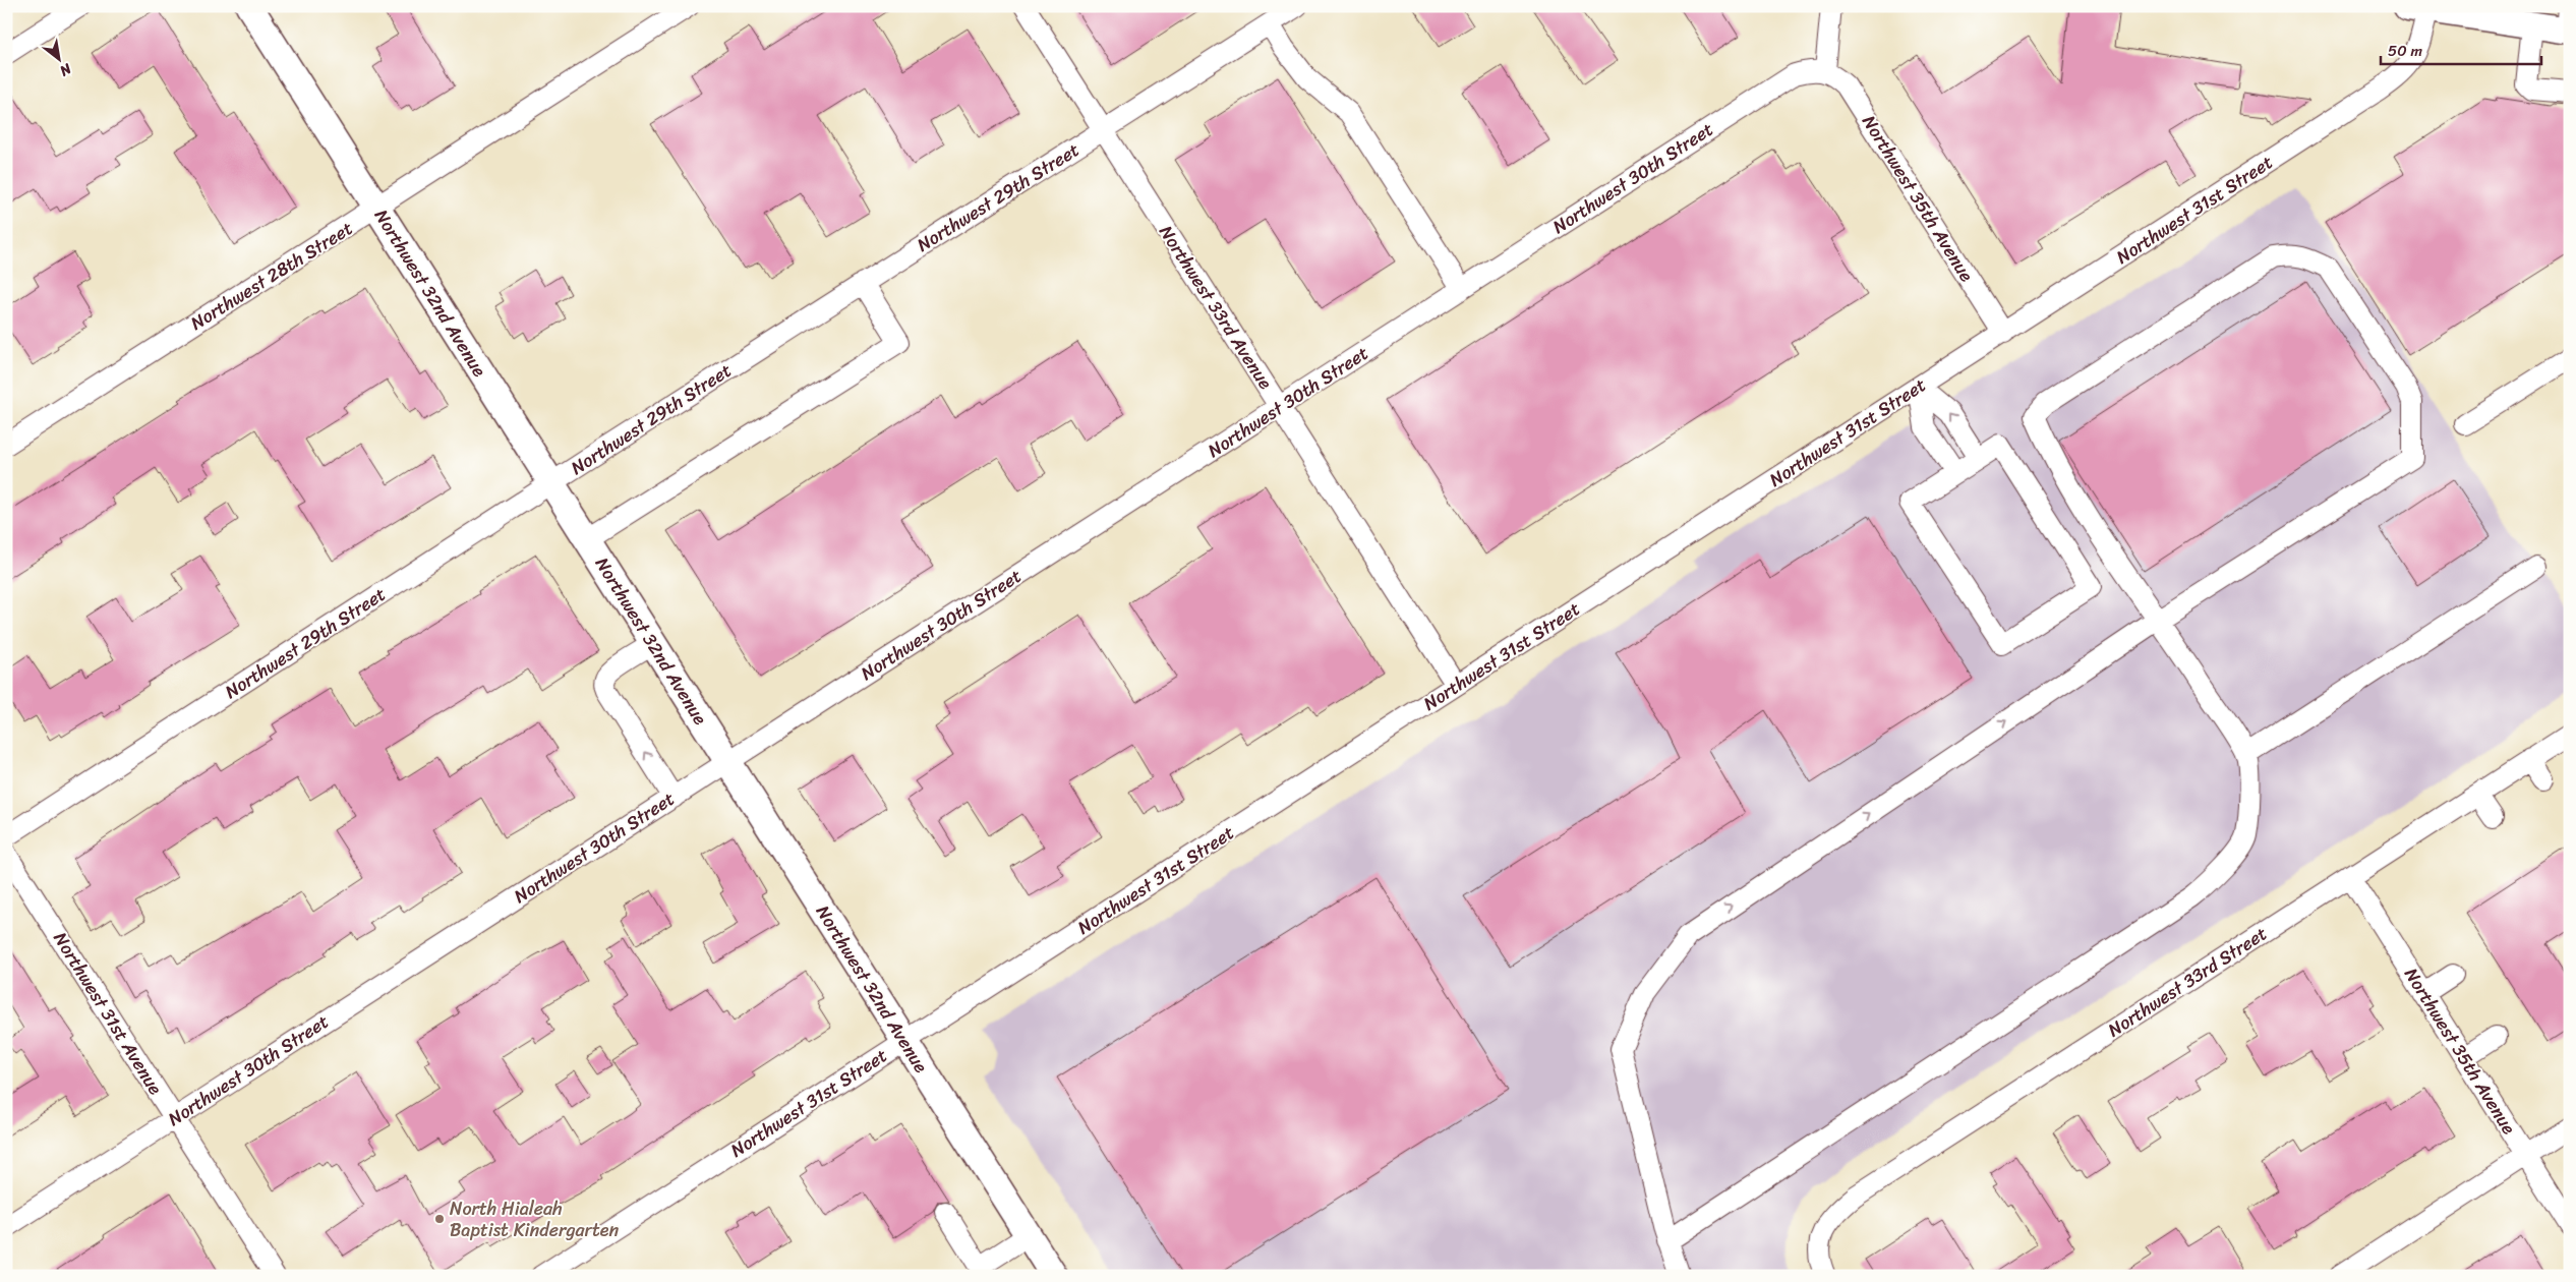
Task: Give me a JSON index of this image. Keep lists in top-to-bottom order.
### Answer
{
  "streets": {
    "main road": ["Northwest 32nd Avenue"],
    "street": [
      "Northwest 30th Street",
      "Northwest 29th Street",
      "Northwest 35th Avenue",
      "Northwest 31st Street",
      "Northwest 28th Street",
      "Northwest 33rd Avenue",
      "Northwest 33rd Street",
      "Northwest 31st Avenue"
    ]
  },
  "crossings": [
    ["Northwest 30th Street", "Northwest 35th Avenue"],
    ["Northwest 30th Street", "Northwest 32nd Avenue"],
    ["Northwest 30th Street", "Northwest 33rd Avenue"],
    ["Northwest 30th Street", "Northwest 31st Avenue"],
    ["Northwest 29th Street", "Northwest 32nd Avenue"],
    ["Northwest 29th Street", "Northwest 33rd Avenue"],
    ["Northwest 35th Avenue", "Northwest 31st Street"],
    ["Northwest 35th Avenue", "Northwest 33rd Street"],
    ["Northwest 31st Street", "Northwest 32nd Avenue"],
    ["Northwest 31st Street", "Northwest 33rd Avenue"],
    ["Northwest 28th Street", "Northwest 32nd Avenue"]
  ],
  "places": ["North Hialeah Baptist Kindergarten"],
  "scale_bar": "50 m",
  "north": "bottom right"
}
